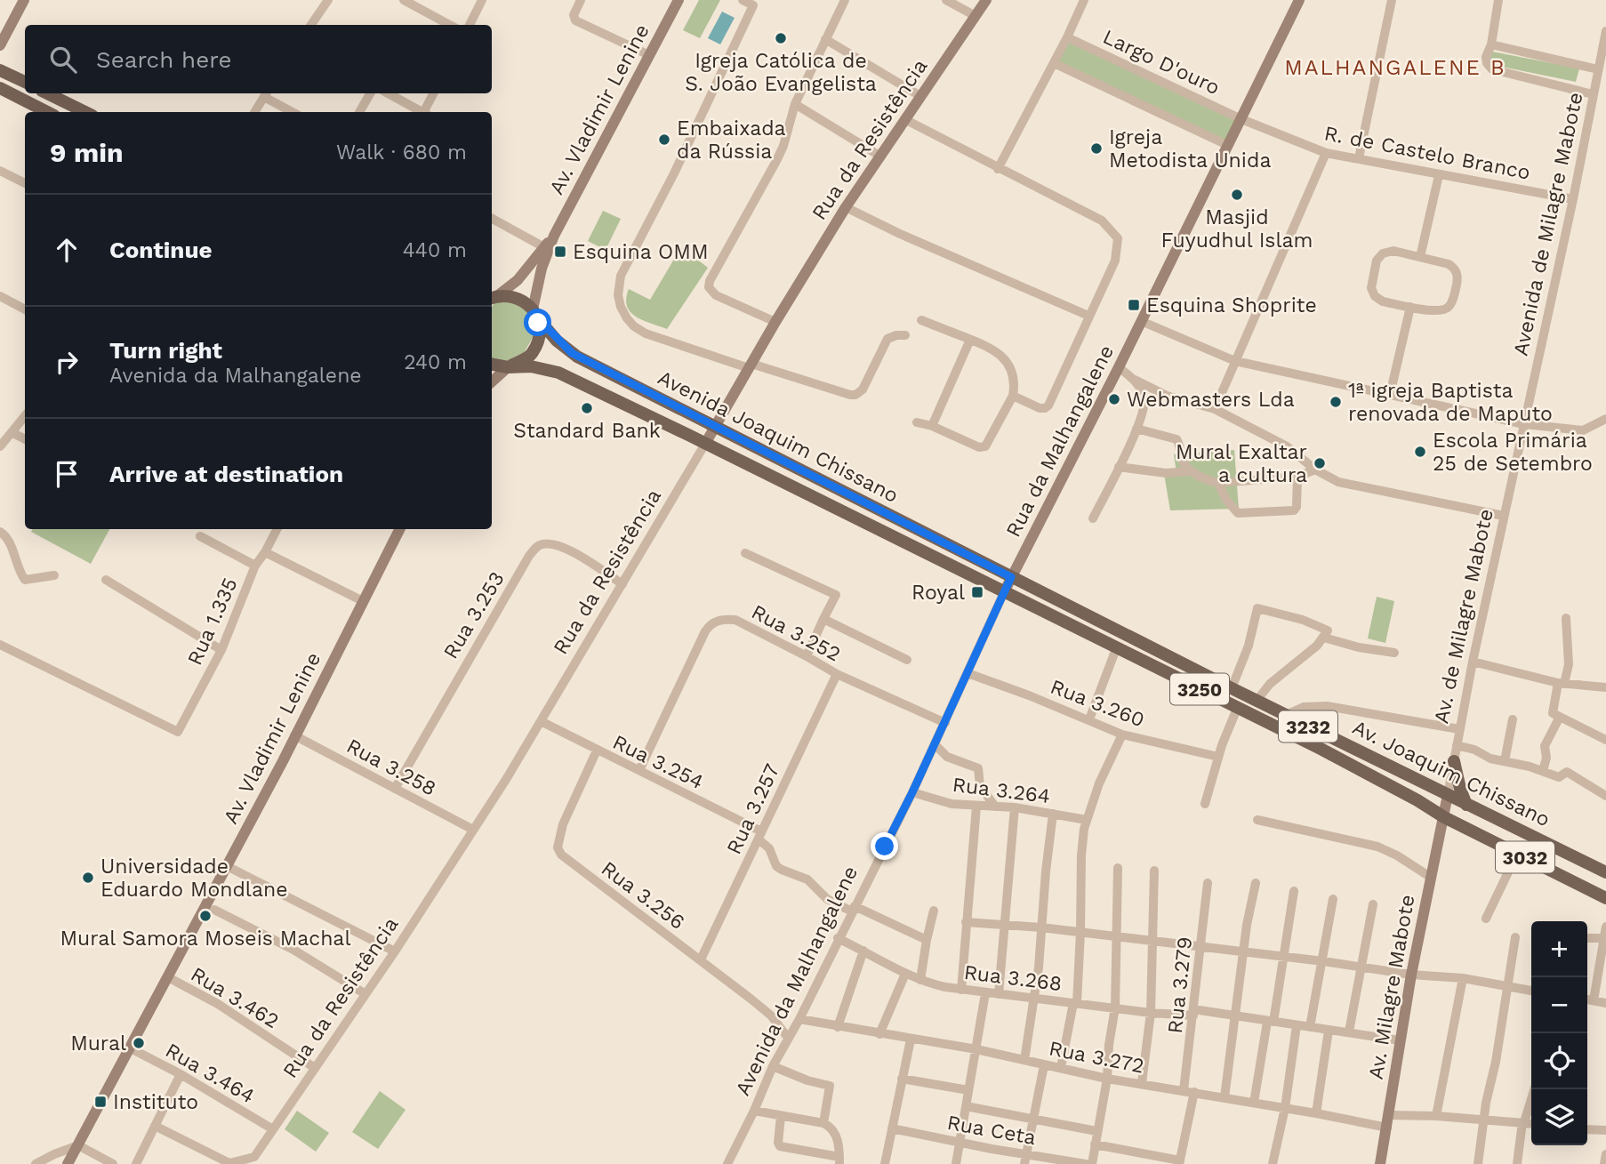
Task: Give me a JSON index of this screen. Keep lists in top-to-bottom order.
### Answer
{
  "streets": {
    "main road": [
      "Avenida Joaquim Chissano",
      "3250",
      "3232",
      "Av. Joaquim Chissano",
      "3032"
    ],
    "street": [
      "Largo D'ouro",
      "Av. Vladimir Lenine",
      "Rua da Resistência",
      "R. de Castelo Branco",
      "Avenida de Milagre Mabote",
      "Rua da Malhangalene",
      "Rua 3.253",
      "Av. de Milagre Mabote",
      "Rua 1.335",
      "Rua 3.252",
      "Rua 3.260",
      "Rua 3.254",
      "Rua 3.258",
      "Rua 3.264",
      "Rua 3.257",
      "Rua 3.256",
      "Rua 3.268",
      "Avenida da Malhangalene",
      "Rua 3.279",
      "Av. Milagre Mabote",
      "Rua 3.462",
      "Rua 3.272",
      "Rua 3.464",
      "Rua Ceta"
    ]
  },
  "crossings": [
    ["Largo D'ouro", "R. de Castelo Branco"],
    ["Largo D'ouro", "Rua da Malhangalene"],
    ["Av. Vladimir Lenine", "Avenida Joaquim Chissano"],
    ["Av. Vladimir Lenine", "Rua 3.258"],
    ["Av. Vladimir Lenine", "Rua 3.462"],
    ["Av. Vladimir Lenine", "Rua 3.464"],
    ["Rua da Resistência", "Avenida Joaquim Chissano"],
    ["Rua da Resistência", "Rua 3.253"],
    ["Rua da Resistência", "Rua 3.254"],
    ["Rua da Resistência", "Rua 3.258"],
    ["Rua da Resistência", "Av. Joaquim Chissano"],
    ["Rua da Resistência", "Rua 3.462"],
    ["Rua da Resistência", "Rua 3.464"],
    ["R. de Castelo Branco", "Avenida de Milagre Mabote"],
    ["R. de Castelo Branco", "Rua da Malhangalene"],
    ["Avenida de Milagre Mabote", "Av. de Milagre Mabote"],
    ["Avenida Joaquim Chissano", "Rua da Malhangalene"],
    ["Avenida Joaquim Chissano", "Av. Joaquim Chissano"],
    ["Avenida Joaquim Chissano", "Avenida da Malhangalene"],
    ["Rua da Malhangalene", "Av. Joaquim Chissano"],
    ["Rua da Malhangalene", "Avenida da Malhangalene"],
    ["Rua 3.253", "Rua 3.258"],
    ["Av. de Milagre Mabote", "Av. Joaquim Chissano"],
    ["Av. de Milagre Mabote", "Av. Milagre Mabote"],
    ["Rua 3.252", "Rua 3.254"],
    ["Rua 3.252", "Rua 3.257"],
    ["Rua 3.252", "Avenida da Malhangalene"],
    ["Rua 3.260", "Avenida da Malhangalene"],
    ["Rua 3.254", "Rua 3.257"],
    ["Rua 3.254", "Rua 3.256"],
    ["Av. Joaquim Chissano", "Avenida da Malhangalene"],
    ["Av. Joaquim Chissano", "Av. Milagre Mabote"],
    ["Rua 3.264", "Avenida da Malhangalene"],
    ["Rua 3.257", "Rua 3.256"],
    ["Rua 3.256", "Avenida da Malhangalene"],
    ["Rua 3.268", "Avenida da Malhangalene"],
    ["Rua 3.268", "Rua 3.279"],
    ["Rua 3.268", "Av. Milagre Mabote"],
    ["Avenida da Malhangalene", "Rua 3.272"],
    ["Rua 3.279", "Rua 3.272"],
    ["Av. Milagre Mabote", "Rua 3.272"]
  ],
  "districts": ["MALHANGALENE B"],
  "places": {
    "other": [
      "Igreja Católica de S. João Evangelista",
      "Embaixada da Rússia",
      "Igreja Metodista Unida",
      "Masjid Fuyudhul Islam",
      "Webmasters Lda",
      "1ª igreja Baptista renovada de Maputo",
      "Standard Bank",
      "Escola Primária 25 de Setembro",
      "Mural Exaltar a cultura",
      "Universidade Eduardo Mondlane",
      "Mural Samora Moseis Machal",
      "Mural"
    ],
    "transit": [
      "Esquina OMM",
      "Esquina Shoprite",
      "Royal",
      "Instituto"
    ]
  },
  "page": {
    "search": "Search here",
    "heading": ["9 min", "Walk · 680 m"],
    "list": [
      ["Continue", "440 m"],
      ["Turn right", "Avenida da Malhangalene", "240 m"],
      "Arrive at destination"
    ],
    "map_buttons": ["+", "−"]
  }
}
